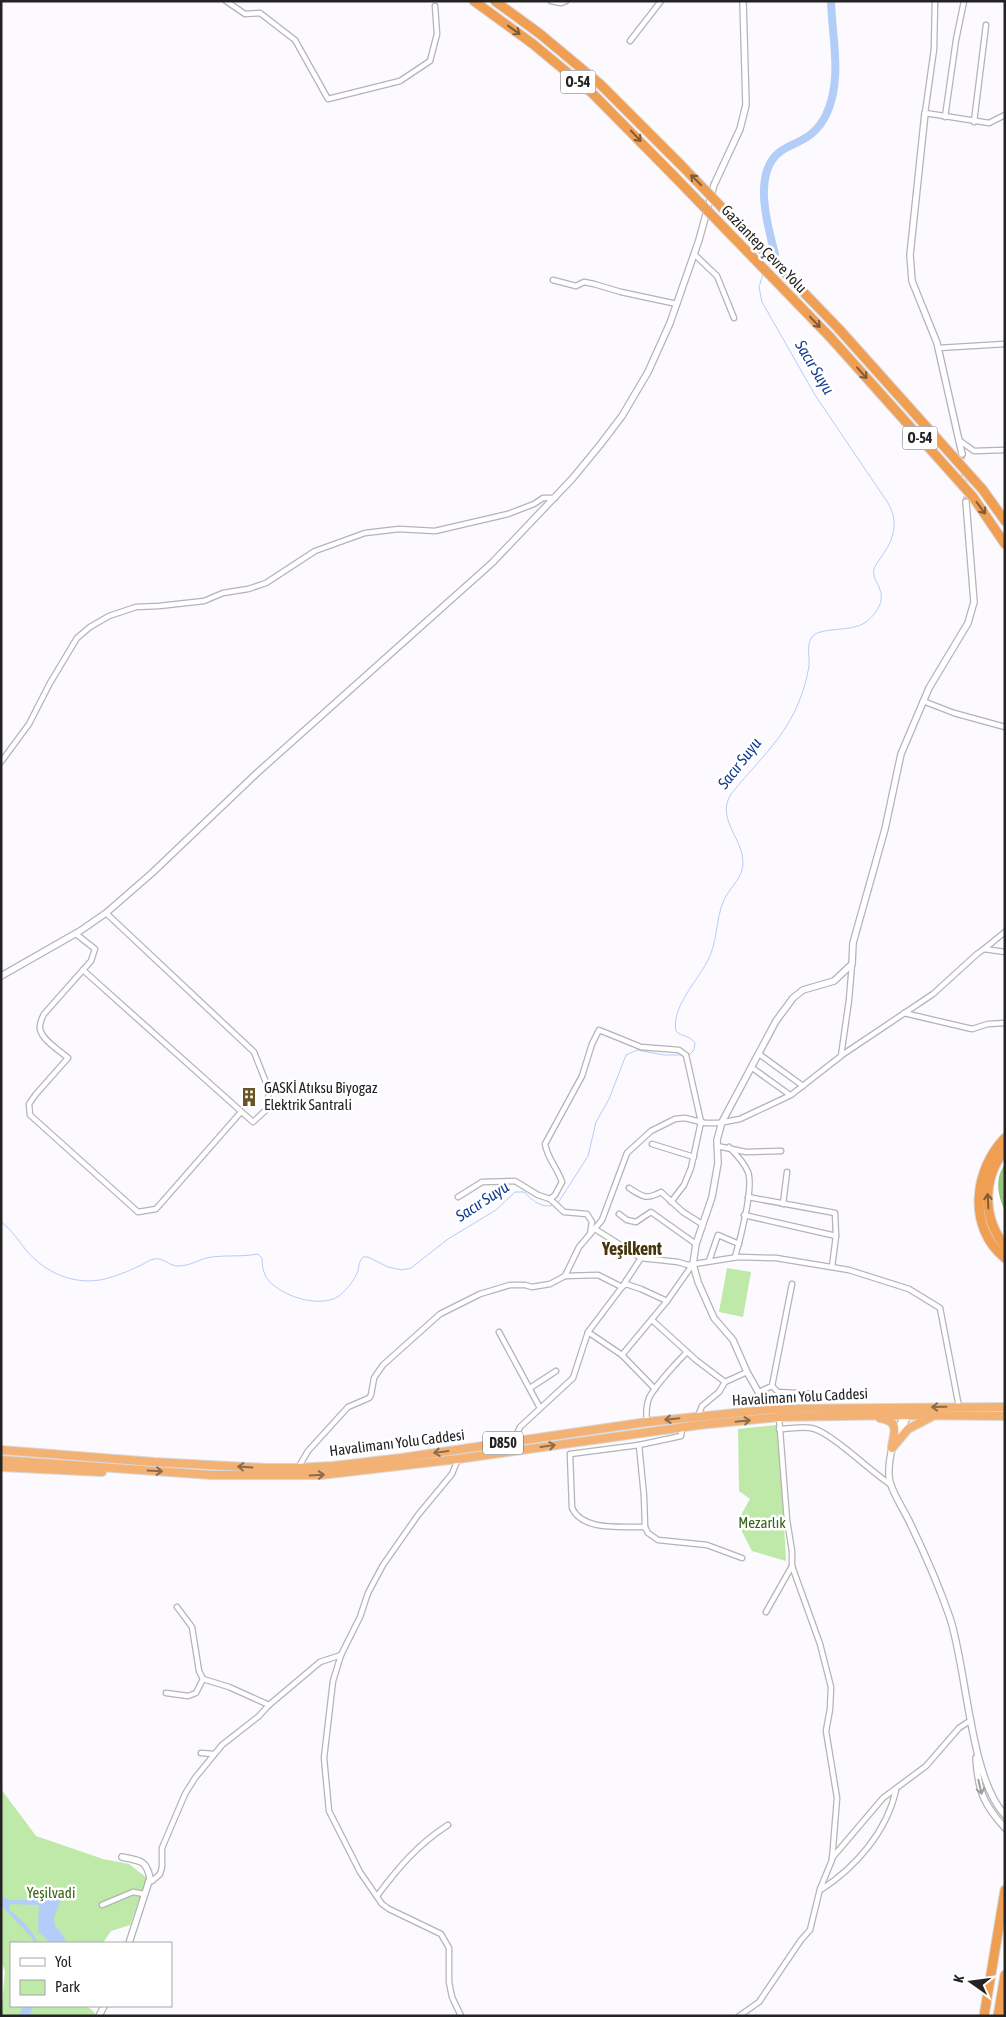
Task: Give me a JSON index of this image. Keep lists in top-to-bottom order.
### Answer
{
  "streets": {
    "highway": [
      "O-54",
      "Gaziantep Çevre Yolu",
      "Havalimanı Yolu Caddesi",
      "D850"
    ]
  },
  "districts": ["Yeşilkent"],
  "water": ["Sacır Suyu"],
  "parks": ["Mezarlık", "Yeşilvadi"],
  "places": {
    "building": ["GASKİ Atıksu Biyogaz Elektrik Santrali"]
  },
  "legend": ["Yol", "Park"],
  "north": "left"
}
